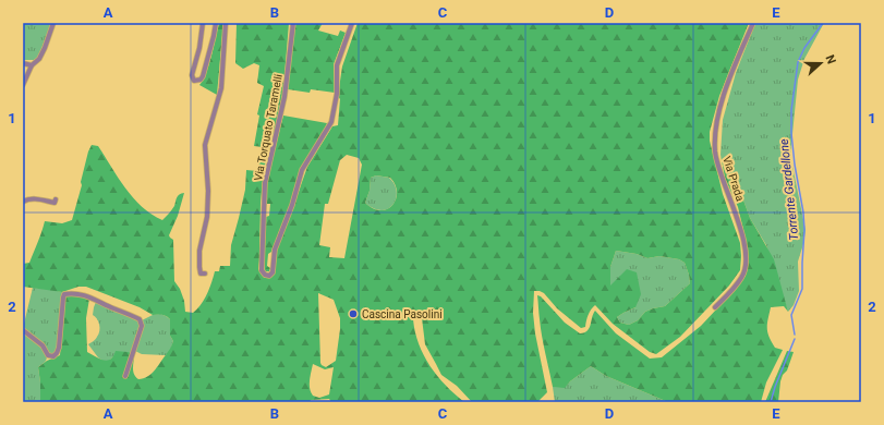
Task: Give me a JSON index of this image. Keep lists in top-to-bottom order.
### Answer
{
  "streets": {
    "street": ["Via Torquato Taramelli", "Via Prada"]
  },
  "water": ["Torrente Gardellone"],
  "places": ["Cascina Pasolini"],
  "north": "right",
  "grid": {
    "columns": [
      "A",
      "B",
      "C",
      "D",
      "E"
    ],
    "rows": ["1", "2"]
  }
}
